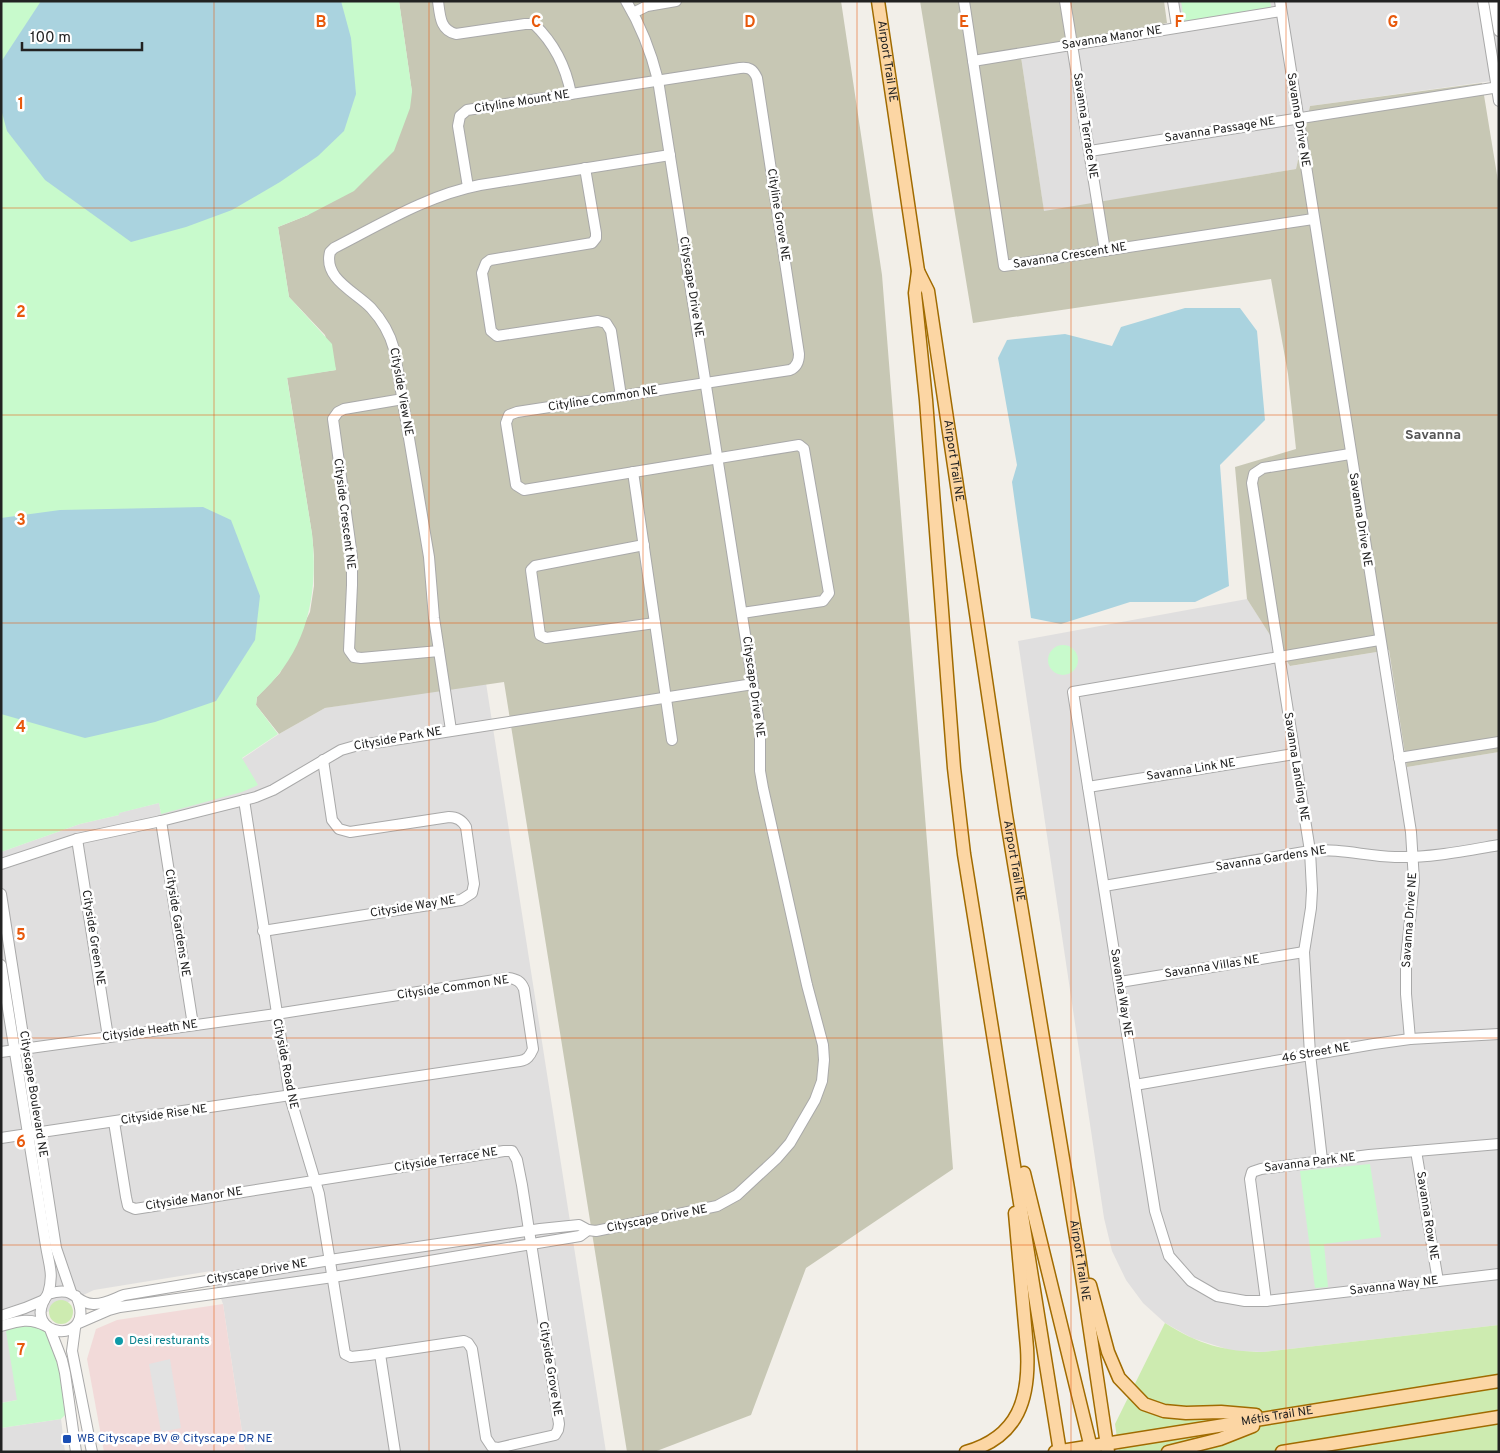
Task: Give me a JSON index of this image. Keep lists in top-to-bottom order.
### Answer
{
  "streets": {
    "main road": ["Airport Trail NE", "Métis Trail NE"],
    "street": [
      "Savanna Manor NE",
      "Cityline Mount NE",
      "Savanna Drive NE",
      "Savanna Terrace NE",
      "Savanna Passage NE",
      "Cityline Grove NE",
      "Savanna Crescent NE",
      "Cityscape Drive NE",
      "Cityside View NE",
      "Cityline Common NE",
      "Cityside Crescent NE",
      "Cityside Park NE",
      "Savanna Landing NE",
      "Savanna Link NE",
      "Savanna Gardens NE",
      "Cityside Way NE",
      "Cityside Gardens NE",
      "Cityside Green NE",
      "Savanna Villas NE",
      "Cityside Common NE",
      "Savanna Way NE",
      "Cityside Heath NE",
      "46 Street NE",
      "Cityside Road NE",
      "Cityscape Boulevard NE",
      "Cityside Rise NE",
      "Cityside Terrace NE",
      "Savanna Park NE",
      "Cityside Manor NE",
      "Savanna Row NE",
      "Cityside Grove NE"
    ]
  },
  "crossings": [
    ["Savanna Manor NE", "Savanna Drive NE"],
    ["Savanna Manor NE", "Savanna Terrace NE"],
    ["Savanna Manor NE", "Savanna Crescent NE"],
    ["Airport Trail NE", "Métis Trail NE"],
    ["Cityline Mount NE", "Cityline Grove NE"],
    ["Cityline Mount NE", "Cityscape Drive NE"],
    ["Cityline Mount NE", "Cityside View NE"],
    ["Savanna Drive NE", "Savanna Passage NE"],
    ["Savanna Drive NE", "Savanna Crescent NE"],
    ["Savanna Drive NE", "Savanna Landing NE"],
    ["Savanna Drive NE", "Savanna Gardens NE"],
    ["Savanna Drive NE", "Savanna Way NE"],
    ["Savanna Drive NE", "46 Street NE"],
    ["Savanna Terrace NE", "Savanna Passage NE"],
    ["Savanna Terrace NE", "Savanna Crescent NE"],
    ["Cityline Grove NE", "Cityscape Drive NE"],
    ["Cityline Grove NE", "Cityline Common NE"],
    ["Cityscape Drive NE", "Cityside View NE"],
    ["Cityscape Drive NE", "Cityline Common NE"],
    ["Cityscape Drive NE", "Cityside Park NE"],
    ["Cityscape Drive NE", "Cityside Road NE"],
    ["Cityscape Drive NE", "Cityscape Boulevard NE"],
    ["Cityscape Drive NE", "Cityside Terrace NE"],
    ["Cityscape Drive NE", "Cityside Grove NE"],
    ["Cityside View NE", "Cityside Crescent NE"],
    ["Cityside View NE", "Cityside Park NE"],
    ["Cityside Park NE", "Cityside Way NE"],
    ["Cityside Park NE", "Cityside Gardens NE"],
    ["Cityside Park NE", "Cityside Green NE"],
    ["Cityside Park NE", "Cityside Road NE"],
    ["Savanna Landing NE", "Savanna Link NE"],
    ["Savanna Landing NE", "Savanna Gardens NE"],
    ["Savanna Landing NE", "Savanna Villas NE"],
    ["Savanna Landing NE", "Savanna Way NE"],
    ["Savanna Landing NE", "46 Street NE"],
    ["Savanna Landing NE", "Savanna Park NE"],
    ["Savanna Link NE", "Savanna Way NE"],
    ["Savanna Gardens NE", "Savanna Way NE"],
    ["Cityside Way NE", "Cityside Road NE"],
    ["Cityside Gardens NE", "Cityside Heath NE"],
    ["Cityside Green NE", "Cityside Heath NE"],
    ["Savanna Villas NE", "Savanna Way NE"],
    ["Cityside Common NE", "Cityside Heath NE"],
    ["Cityside Common NE", "Cityside Road NE"],
    ["Cityside Common NE", "Cityside Rise NE"],
    ["Savanna Way NE", "46 Street NE"],
    ["Savanna Way NE", "Savanna Park NE"],
    ["Savanna Way NE", "Savanna Row NE"],
    ["Cityside Heath NE", "Cityside Road NE"],
    ["Cityside Heath NE", "Cityscape Boulevard NE"],
    ["Cityside Road NE", "Cityside Rise NE"],
    ["Cityside Road NE", "Cityside Terrace NE"],
    ["Cityside Road NE", "Cityside Manor NE"],
    ["Cityside Road NE", "Cityside Grove NE"],
    ["Cityscape Boulevard NE", "Cityside Rise NE"],
    ["Cityside Rise NE", "Cityside Manor NE"],
    ["Cityside Terrace NE", "Cityside Manor NE"],
    ["Cityside Terrace NE", "Cityside Grove NE"],
    ["Savanna Park NE", "Savanna Row NE"]
  ],
  "districts": ["Savanna"],
  "places": {
    "other": ["Desi resturants"],
    "transit": ["WB Cityscape BV @ Cityscape DR NE"]
  },
  "scale_bar": "100 m",
  "grid": {
    "columns": [
      "B",
      "C",
      "D",
      "E",
      "F",
      "G"
    ],
    "rows": [
      "1",
      "2",
      "3",
      "4",
      "5",
      "6",
      "7"
    ]
  }
}
